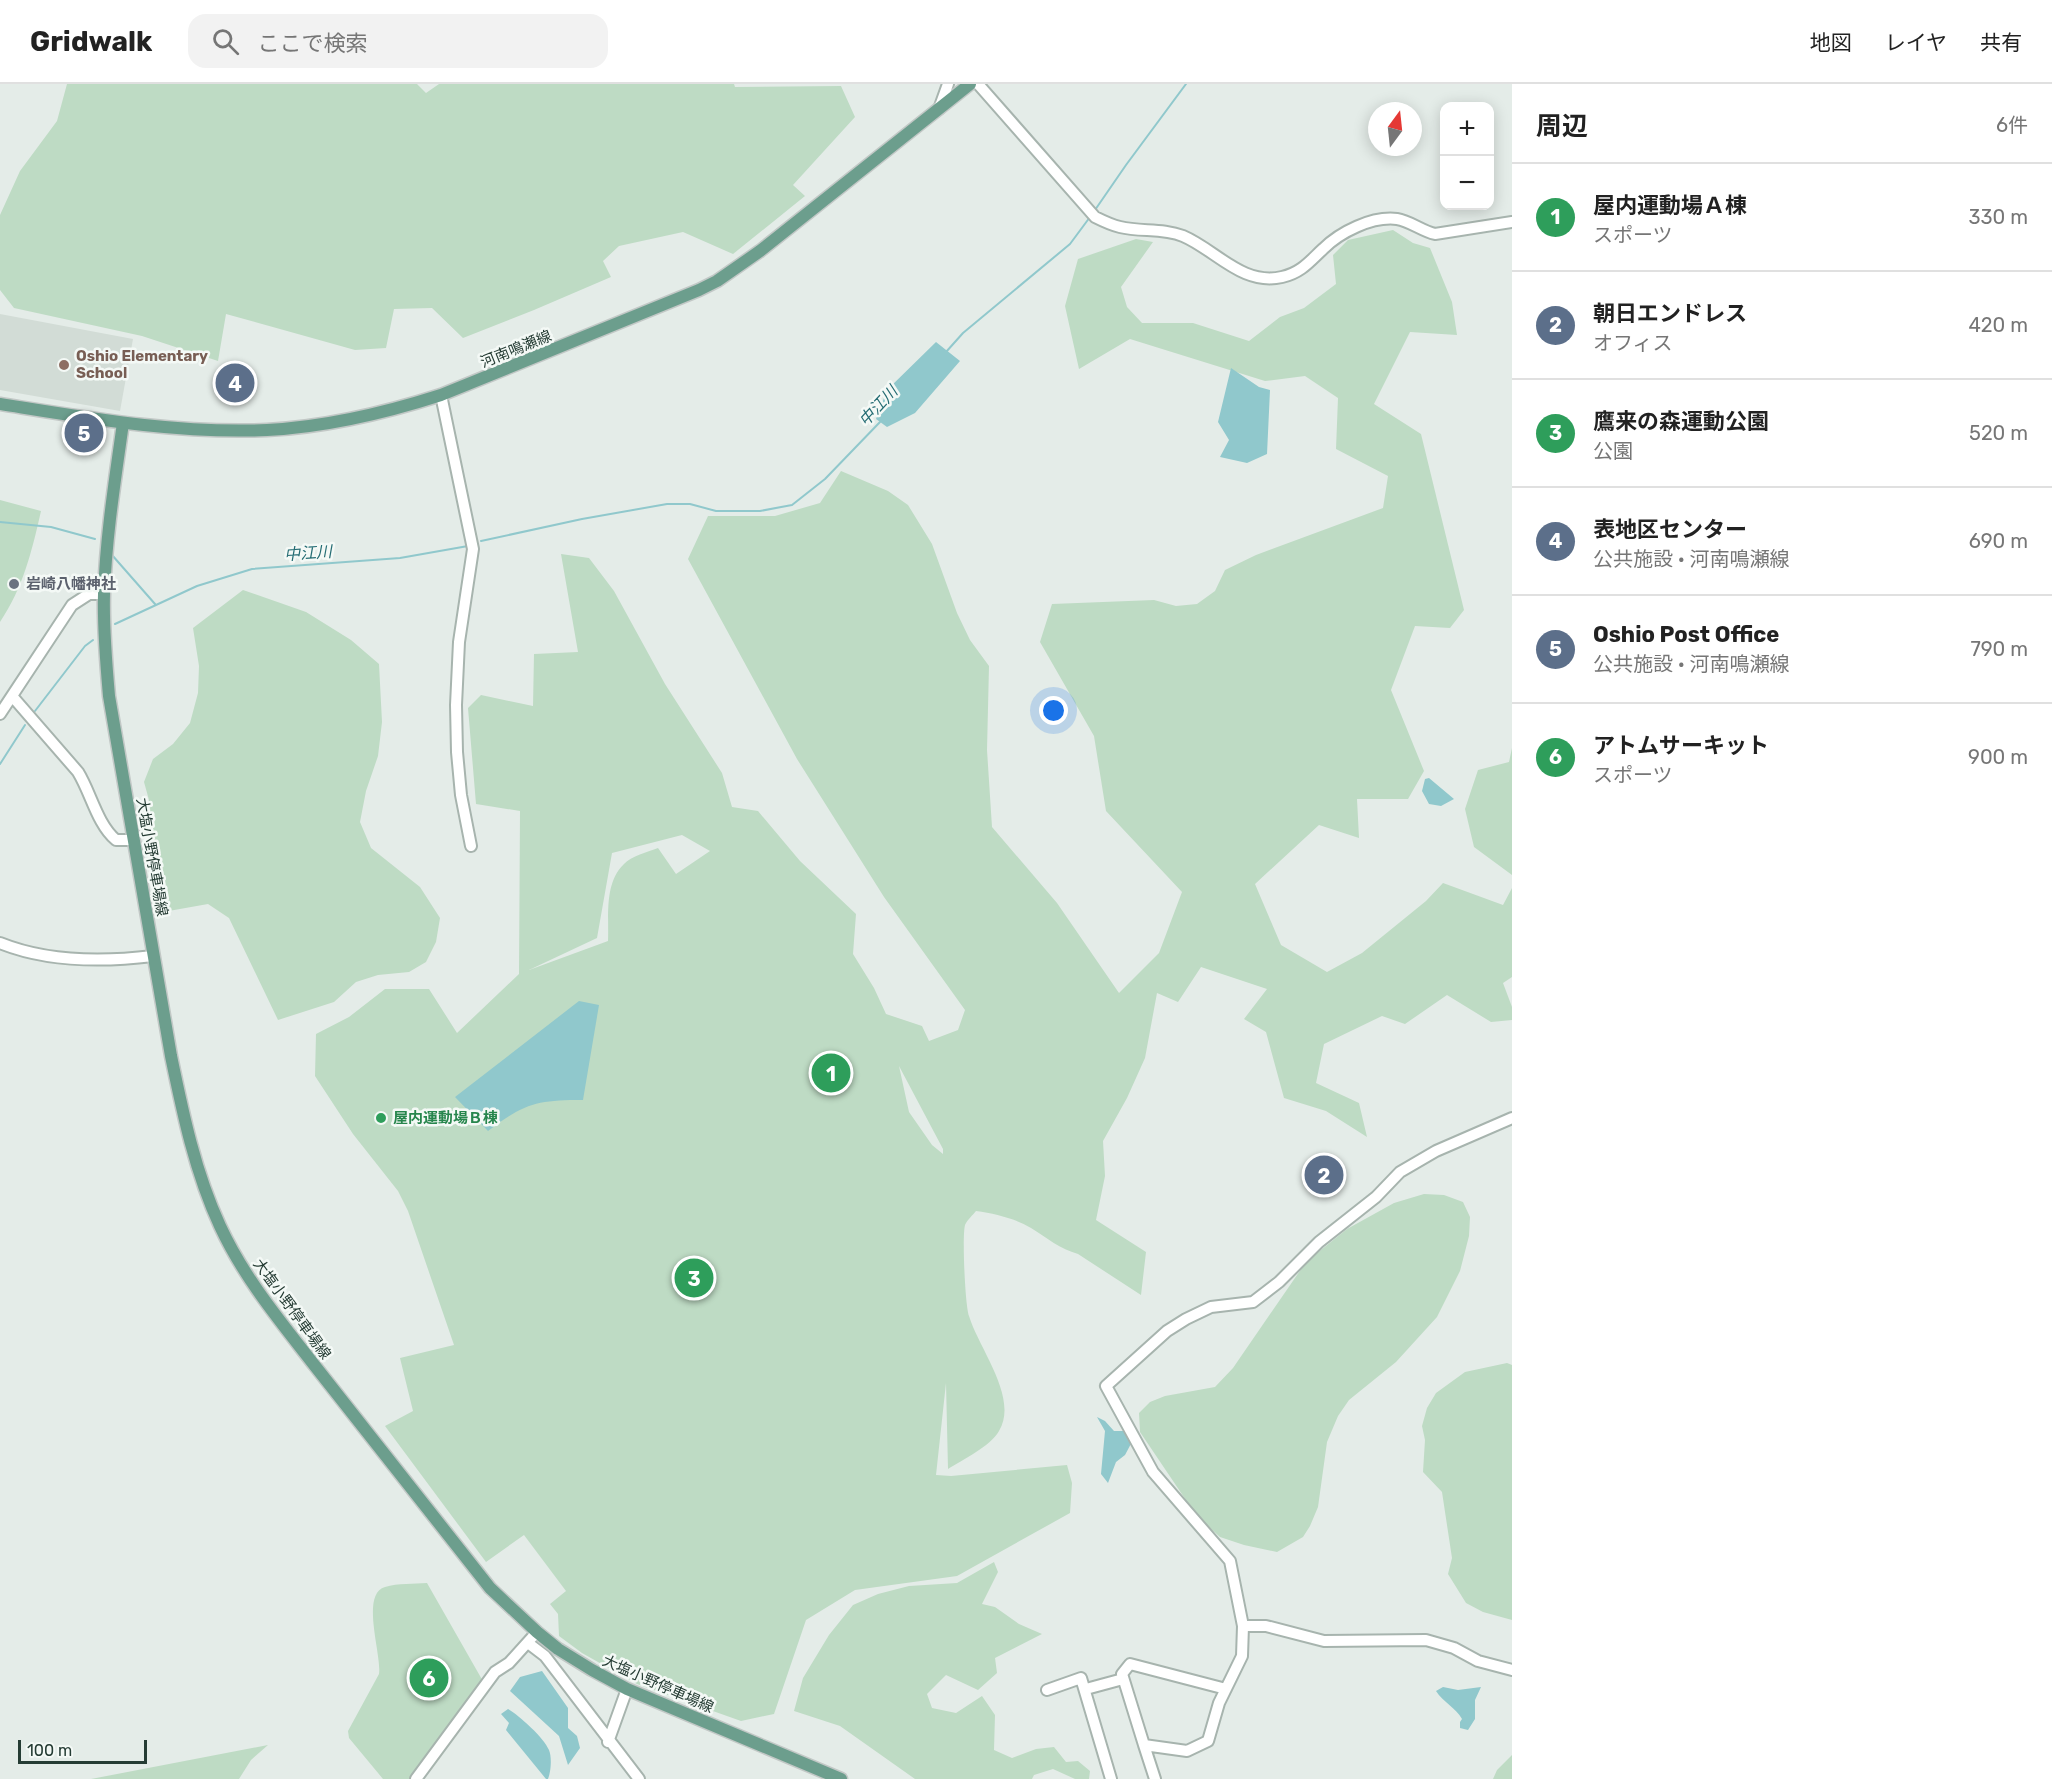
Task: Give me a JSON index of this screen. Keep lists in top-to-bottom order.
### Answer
{
  "streets": {
    "main road": ["河南鳴瀬線", "大塩小野停車場線"]
  },
  "crossings": [
    ["河南鳴瀬線", "大塩小野停車場線"]
  ],
  "water": ["中江川"],
  "places": ["Oshio Elementary School", "岩崎八幡神社", "屋内運動場Ｂ棟"],
  "scale_bar": "100 m",
  "north": "top",
  "page": {
    "header": "Gridwalk",
    "search": "ここで検索",
    "nav": ["地図", "レイヤ", "共有"],
    "heading": ["周辺", "6件"],
    "map_buttons": ["+", "−"],
    "list": [
      {
        "mark": "1",
        "name": "屋内運動場Ａ棟",
        "note": "スポーツ",
        "value": "330 m"
      },
      {
        "mark": "2",
        "name": "朝日エンドレス",
        "note": "オフィス",
        "value": "420 m"
      },
      {
        "mark": "3",
        "name": "鷹来の森運動公園",
        "note": "公園",
        "value": "520 m"
      },
      {
        "mark": "4",
        "name": "表地区センター",
        "note": "公共施設 · 河南鳴瀬線",
        "value": "690 m"
      },
      {
        "mark": "5",
        "name": "Oshio Post Office",
        "note": "公共施設 · 河南鳴瀬線",
        "value": "790 m"
      },
      {
        "mark": "6",
        "name": "アトムサーキット",
        "note": "スポーツ",
        "value": "900 m"
      }
    ],
    "pins": [
      "4",
      "5",
      "1",
      "2",
      "3",
      "6"
    ],
    "scale": "100 m"
  }
}
